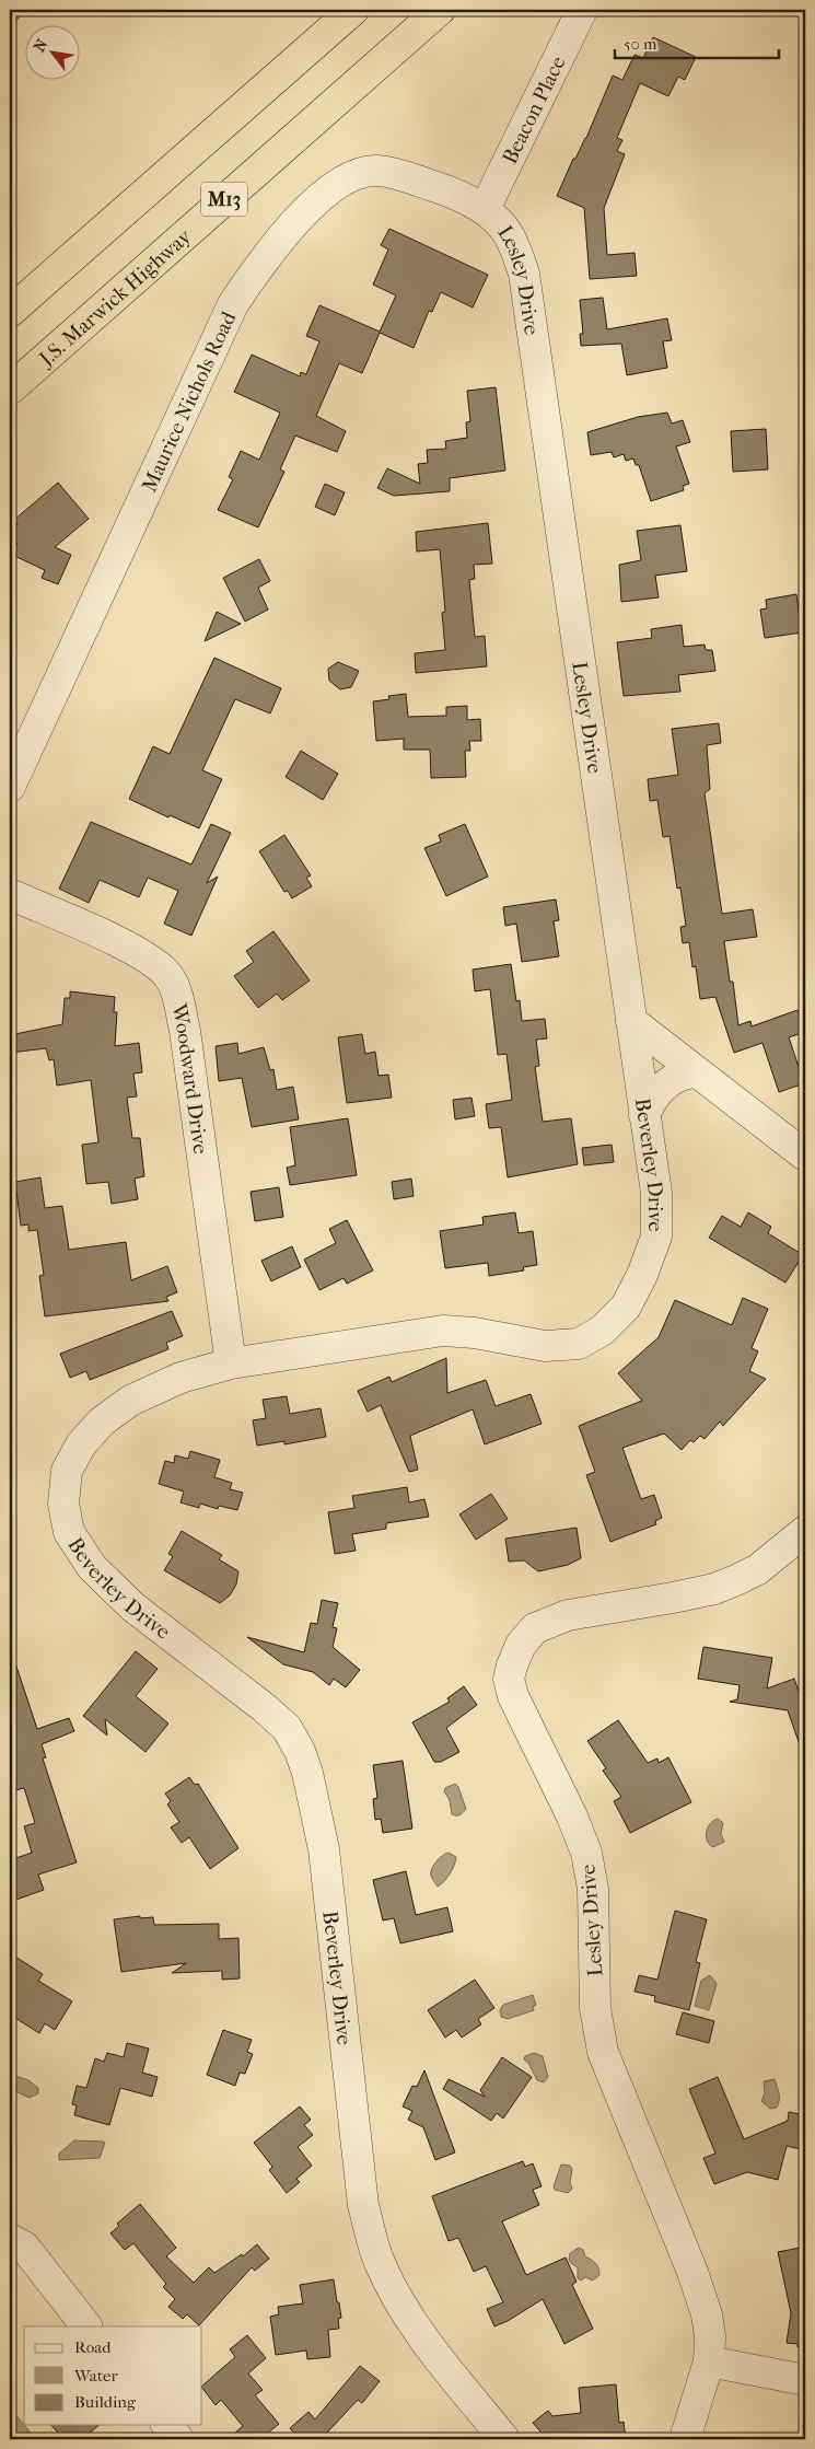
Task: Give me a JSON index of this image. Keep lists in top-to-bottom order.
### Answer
{
  "streets": {
    "highway": ["M13", "J.S. Marwick Highway"],
    "street": [
      "Beacon Place",
      "Lesley Drive",
      "Maurice Nichols Road",
      "Woodward Drive",
      "Beverley Drive"
    ]
  },
  "crossings": [
    ["Beacon Place", "Lesley Drive"],
    ["Beacon Place", "Maurice Nichols Road"],
    ["Lesley Drive", "Maurice Nichols Road"],
    ["Lesley Drive", "Beverley Drive"],
    ["Woodward Drive", "Beverley Drive"]
  ],
  "legend": ["Road", "Water", "Building"],
  "scale_bar": "50 m",
  "north": "top left"
}
